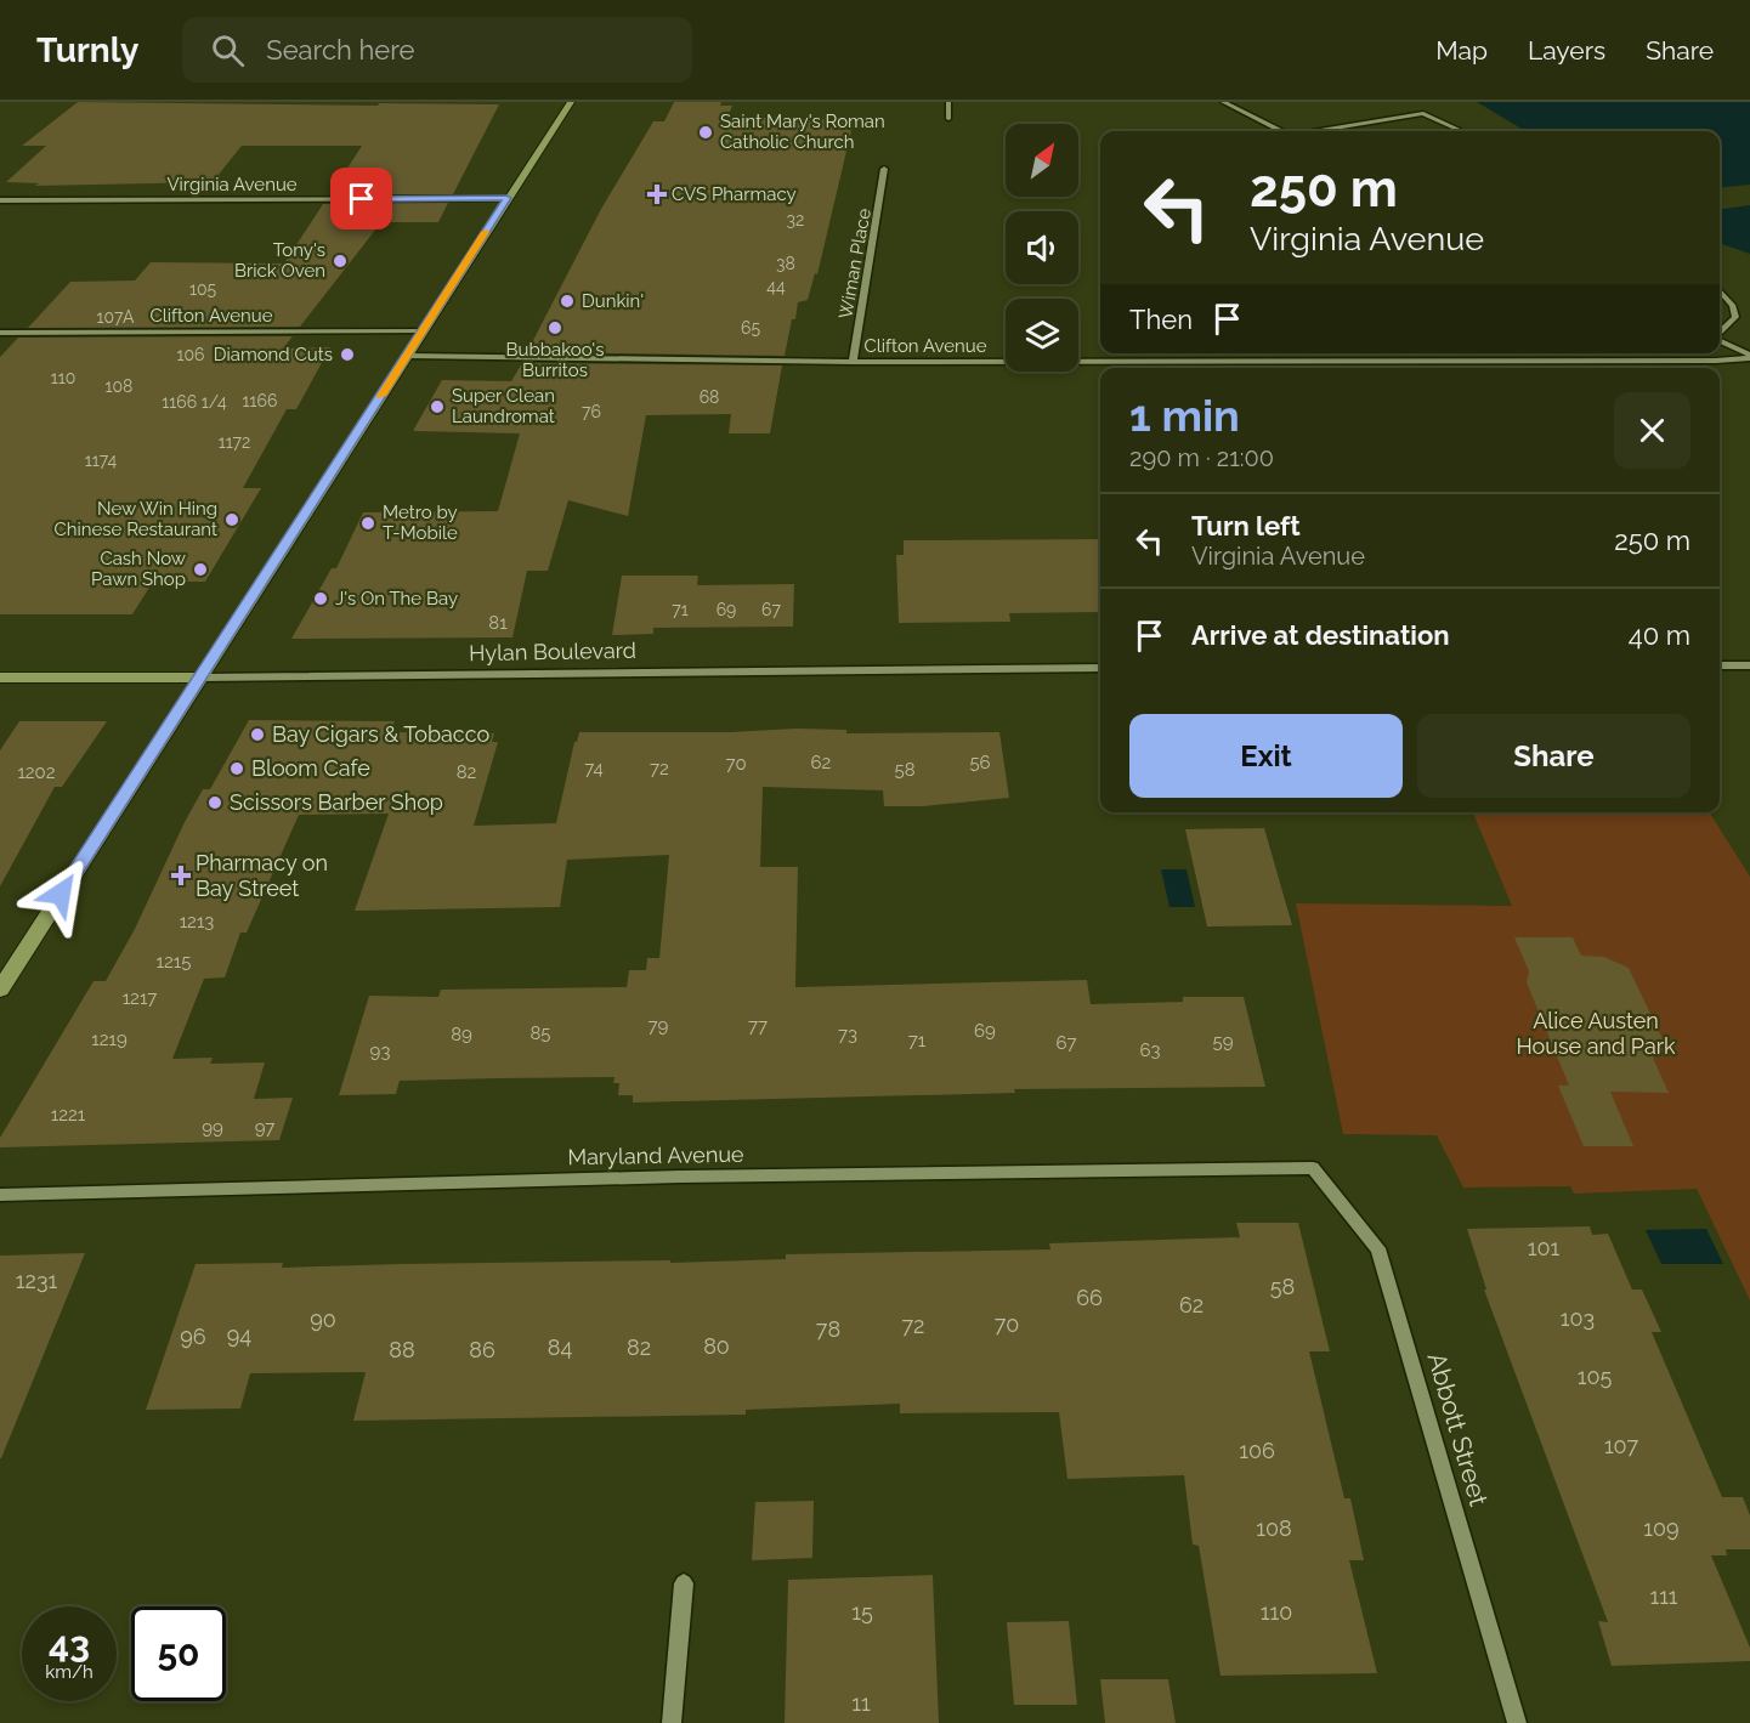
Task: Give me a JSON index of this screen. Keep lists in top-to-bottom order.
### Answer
{
  "streets": {
    "main road": ["Hylan Boulevard"],
    "street": [
      "Virginia Avenue",
      "Wiman Place",
      "Clifton Avenue",
      "Maryland Avenue",
      "Abbott Street"
    ]
  },
  "crossings": [
    ["Wiman Place", "Clifton Avenue"],
    ["Maryland Avenue", "Abbott Street"]
  ],
  "parks": ["Alice Austen House and Park"],
  "places": {
    "other": [
      "Saint Mary's Roman Catholic Church",
      "Tony's Brick Oven",
      "Dunkin'",
      "Bubbakoo's Burritos",
      "Diamond Cuts",
      "Super Clean Laundromat",
      "New Win Hing Chinese Restaurant",
      "Metro by T-Mobile",
      "Cash Now Pawn Shop",
      "J's On The Bay",
      "Bay Cigars & Tobacco",
      "Bloom Cafe",
      "Scissors Barber Shop"
    ],
    "health": ["CVS Pharmacy", "Pharmacy on Bay Street"]
  },
  "house_numbers": [
    "32",
    "38",
    "44",
    "105",
    "107A",
    "65",
    "106",
    "110",
    "108",
    "68",
    "1166",
    "1166 1/4",
    "76",
    "1172",
    "1174",
    "71",
    "69",
    "67",
    "81",
    "62",
    "56",
    "70",
    "74",
    "72",
    "58",
    "1202",
    "82",
    "1213",
    "1215",
    "1217",
    "79",
    "77",
    "69",
    "85",
    "89",
    "73",
    "1219",
    "71",
    "59",
    "67",
    "63",
    "93",
    "1221",
    "99",
    "97",
    "101",
    "1231",
    "58",
    "66",
    "62",
    "103",
    "90",
    "70",
    "72",
    "78",
    "94",
    "96",
    "80",
    "84",
    "82",
    "88",
    "86",
    "105",
    "107",
    "106",
    "108",
    "109",
    "111",
    "15",
    "110",
    "11"
  ],
  "north": "top right",
  "page": {
    "header": "Turnly",
    "search": "Search here",
    "nav": ["Map", "Layers", "Share"],
    "turn": ["250 m", "Virginia Avenue"],
    "then": "Then",
    "heading": ["1 min", "290 m · 21:00"],
    "list": [
      {
        "name": "Turn left",
        "note": "Virginia Avenue",
        "value": "250 m"
      },
      {
        "name": "Arrive at destination",
        "value": "40 m"
      }
    ],
    "buttons": ["Exit", "Share"],
    "speed": "43 km/h",
    "limit": "50"
  }
}
